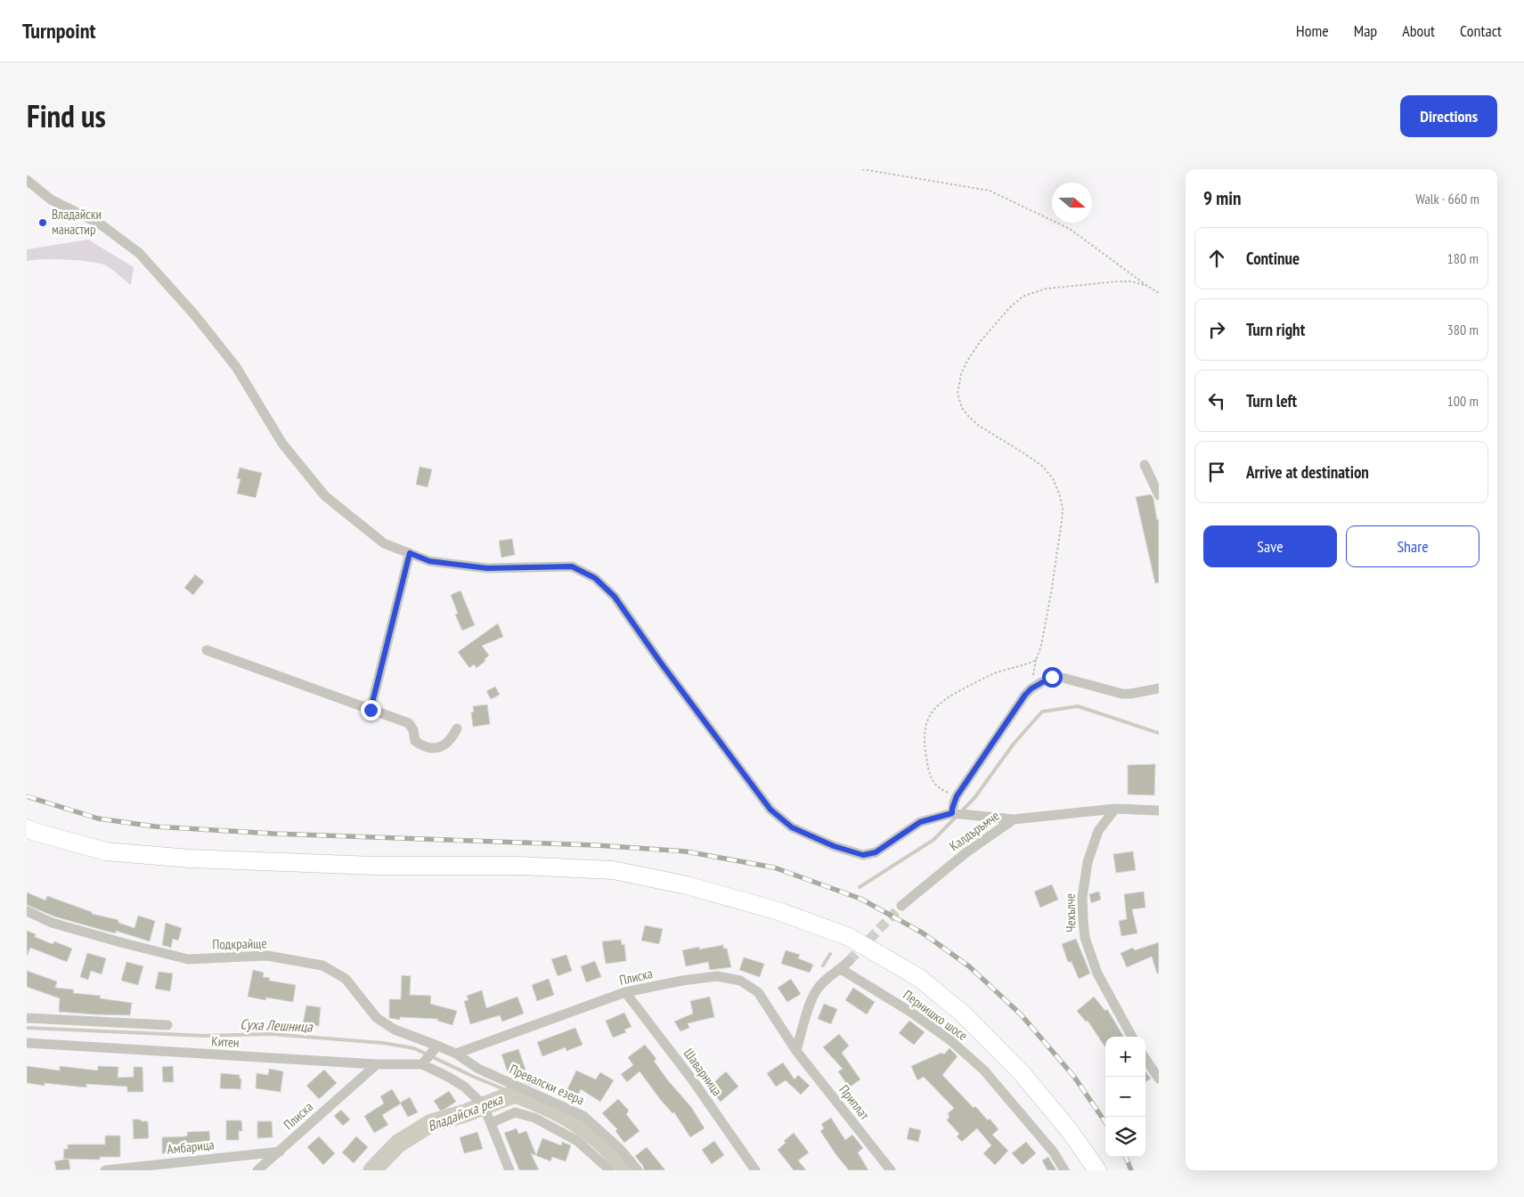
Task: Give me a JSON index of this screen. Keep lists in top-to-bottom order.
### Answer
{
  "streets": {
    "street": [
      "Калдъръмче",
      "Чехълче",
      "Подкрайще",
      "Плиска",
      "Пернишко шосе",
      "Китен",
      "Шаварница",
      "Превалски езера",
      "Приплат",
      "Амбарица"
    ]
  },
  "crossings": [
    ["Калдъръмче", "Чехълче"],
    ["Подкрайще", "Плиска"],
    ["Подкрайще", "Превалски езера"],
    ["Плиска", "Китен"],
    ["Плиска", "Шаварница"],
    ["Плиска", "Превалски езера"],
    ["Плиска", "Приплат"],
    ["Плиска", "Амбарица"]
  ],
  "water": ["Суха Лешница", "Владайска река"],
  "places": ["Владайски манастир"],
  "north": "right",
  "page": {
    "header": "Turnpoint",
    "nav": [
      "Home",
      "Map",
      "About",
      "Contact"
    ],
    "title": "Find us",
    "buttons": [
      "Directions",
      ["Save", "Share"]
    ],
    "heading": ["9 min", "Walk · 660 m"],
    "list": [
      ["Continue", "180 m"],
      ["Turn right", "380 m"],
      ["Turn left", "100 m"],
      "Arrive at destination"
    ],
    "map_buttons": ["+", "−"]
  }
}
